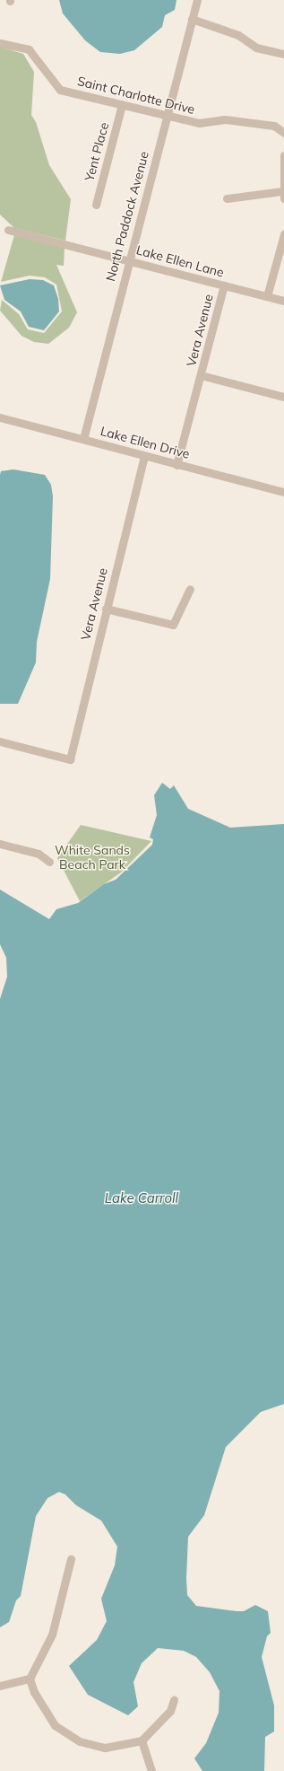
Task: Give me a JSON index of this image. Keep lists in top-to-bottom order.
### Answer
{
  "streets": {
    "street": [
      "Saint Charlotte Drive",
      "Yent Place",
      "North Paddock Avenue",
      "Lake Ellen Lane",
      "Vera Avenue",
      "Lake Ellen Drive"
    ]
  },
  "crossings": [
    ["Saint Charlotte Drive", "Yent Place"],
    ["Saint Charlotte Drive", "North Paddock Avenue"],
    ["North Paddock Avenue", "Lake Ellen Lane"],
    ["North Paddock Avenue", "Lake Ellen Drive"],
    ["Lake Ellen Lane", "Vera Avenue"],
    ["Vera Avenue", "Lake Ellen Drive"]
  ],
  "water": ["Lake Carroll"],
  "parks": ["White Sands Beach Park"]
}
